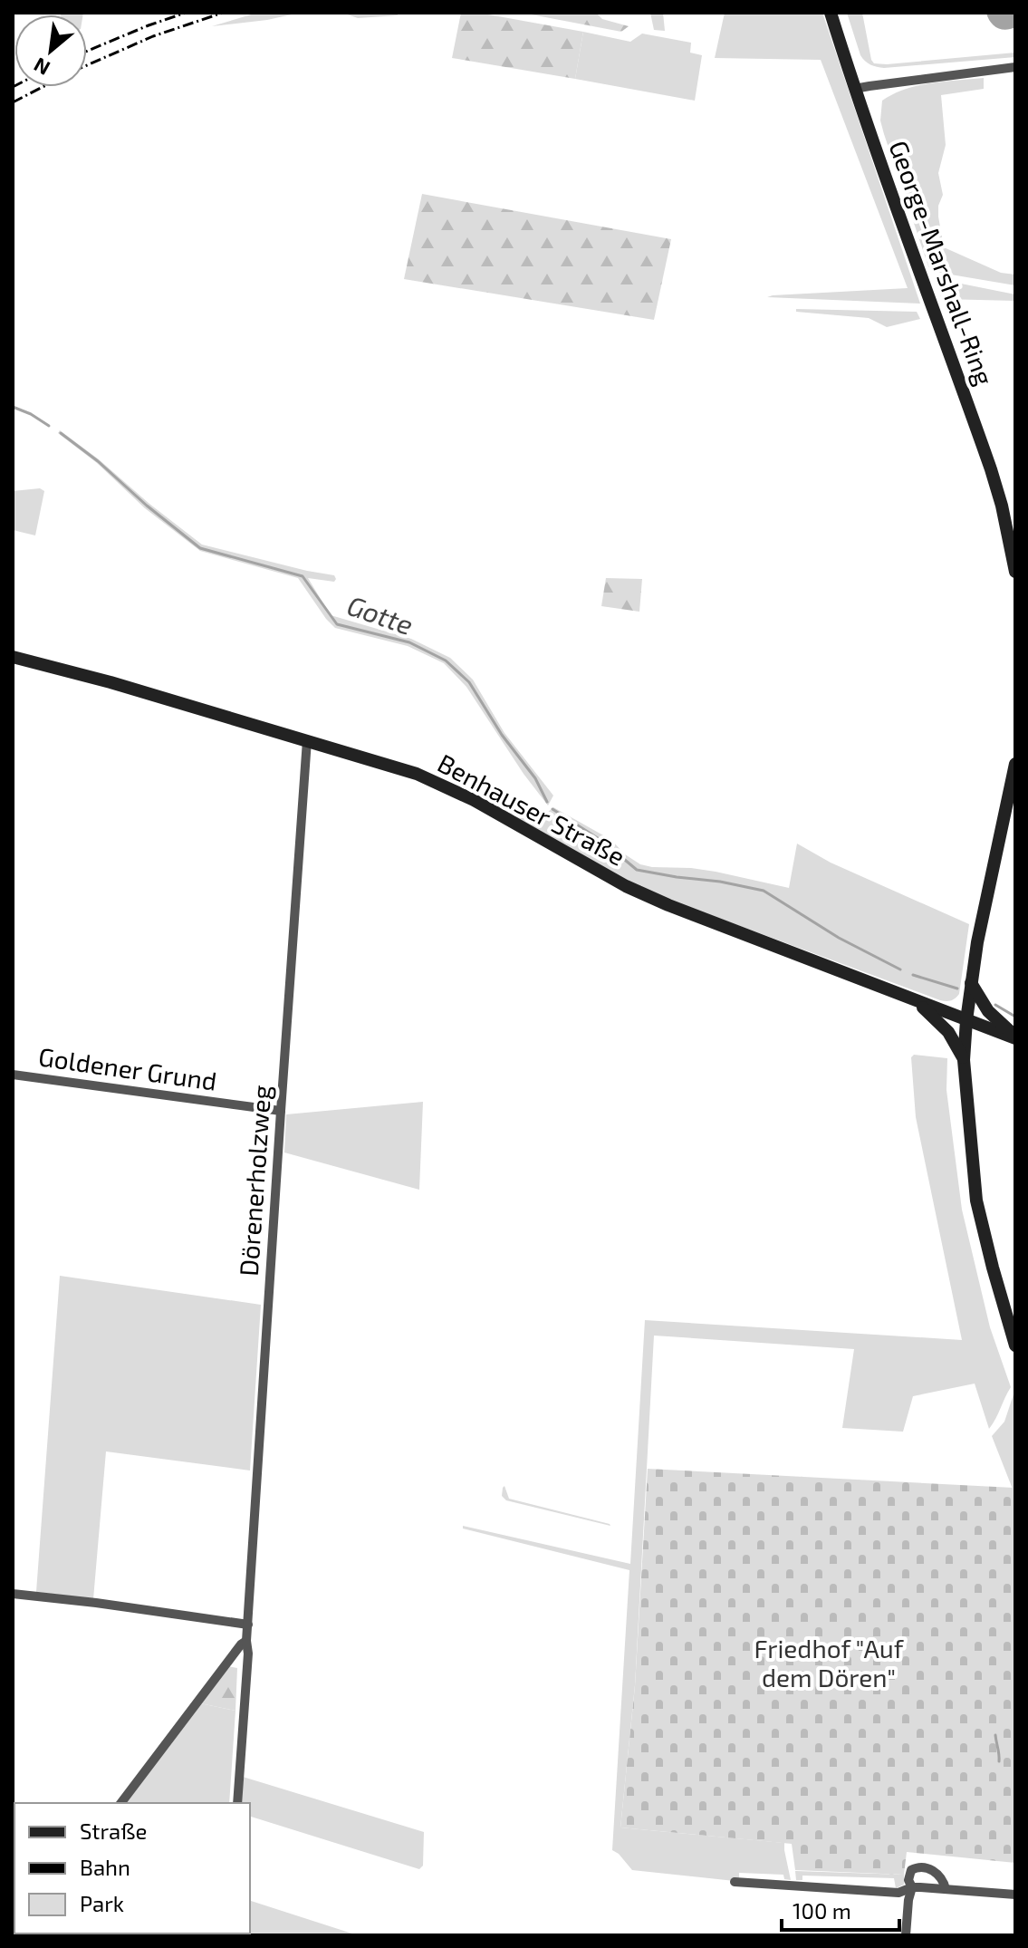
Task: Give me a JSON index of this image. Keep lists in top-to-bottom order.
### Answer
{
  "streets": {
    "main road": ["George-Marshall-Ring", "Benhauser Straße"],
    "street": ["Goldener Grund", "Dörenerholzweg"]
  },
  "crossings": [
    ["Benhauser Straße", "Dörenerholzweg"],
    ["Goldener Grund", "Dörenerholzweg"]
  ],
  "water": ["Gotte"],
  "parks": ["Friedhof \"Auf dem Dören\""],
  "legend": ["Straße", "Bahn", "Park"],
  "scale_bar": "100 m",
  "north": "bottom left"
}
